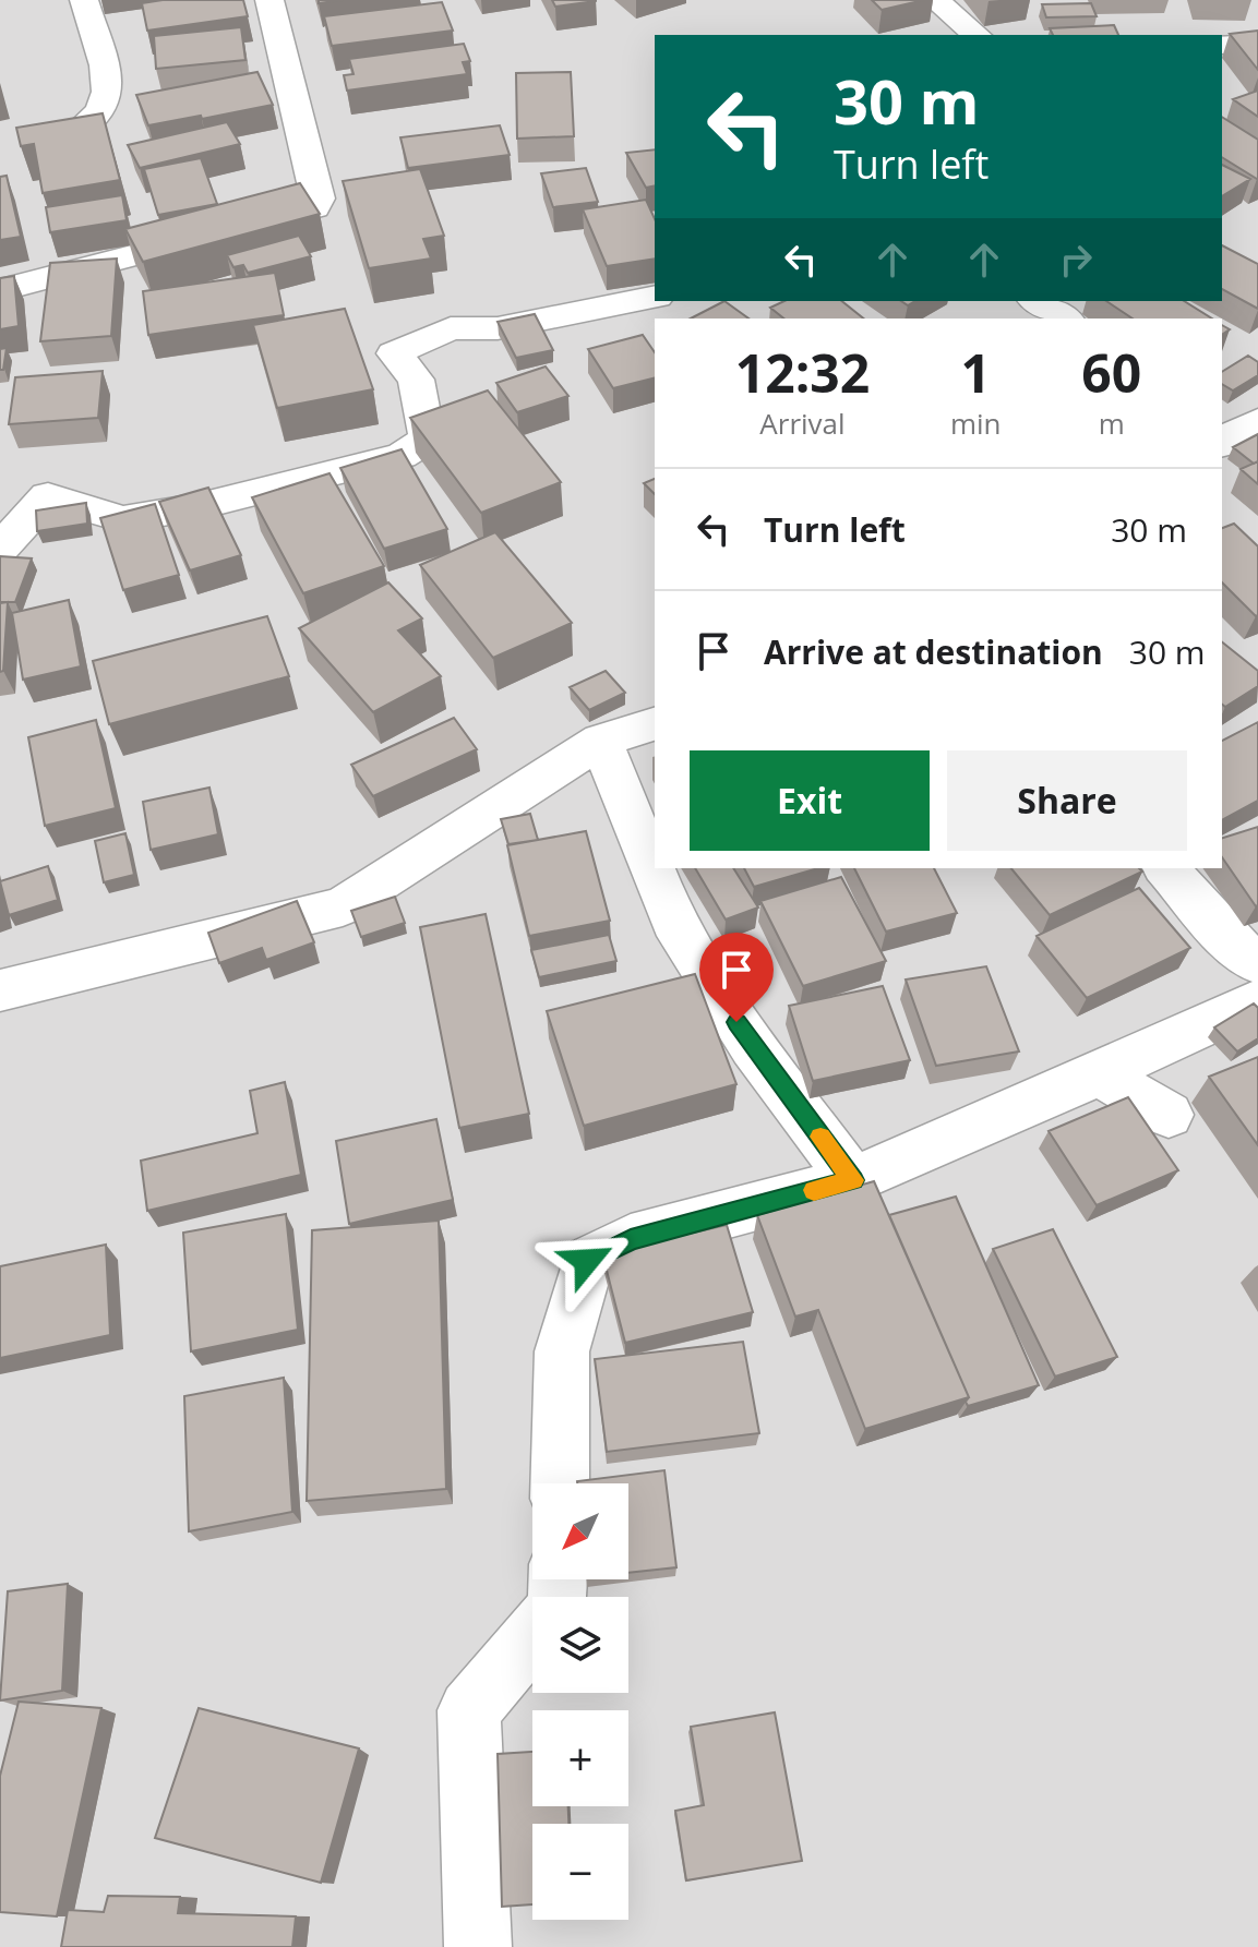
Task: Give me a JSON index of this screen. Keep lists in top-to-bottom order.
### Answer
{
  "north": "bottom left",
  "page": {
    "turn": ["30 m", "Turn left"],
    "eta": [
      "12:32",
      "Arrival",
      "1",
      "min",
      "60",
      "m"
    ],
    "list": [
      {
        "name": "Turn left",
        "value": "30 m"
      },
      {
        "name": "Arrive at destination",
        "value": "30 m"
      }
    ],
    "buttons": ["Exit", "Share"],
    "map_buttons": ["+", "−"]
  }
}
